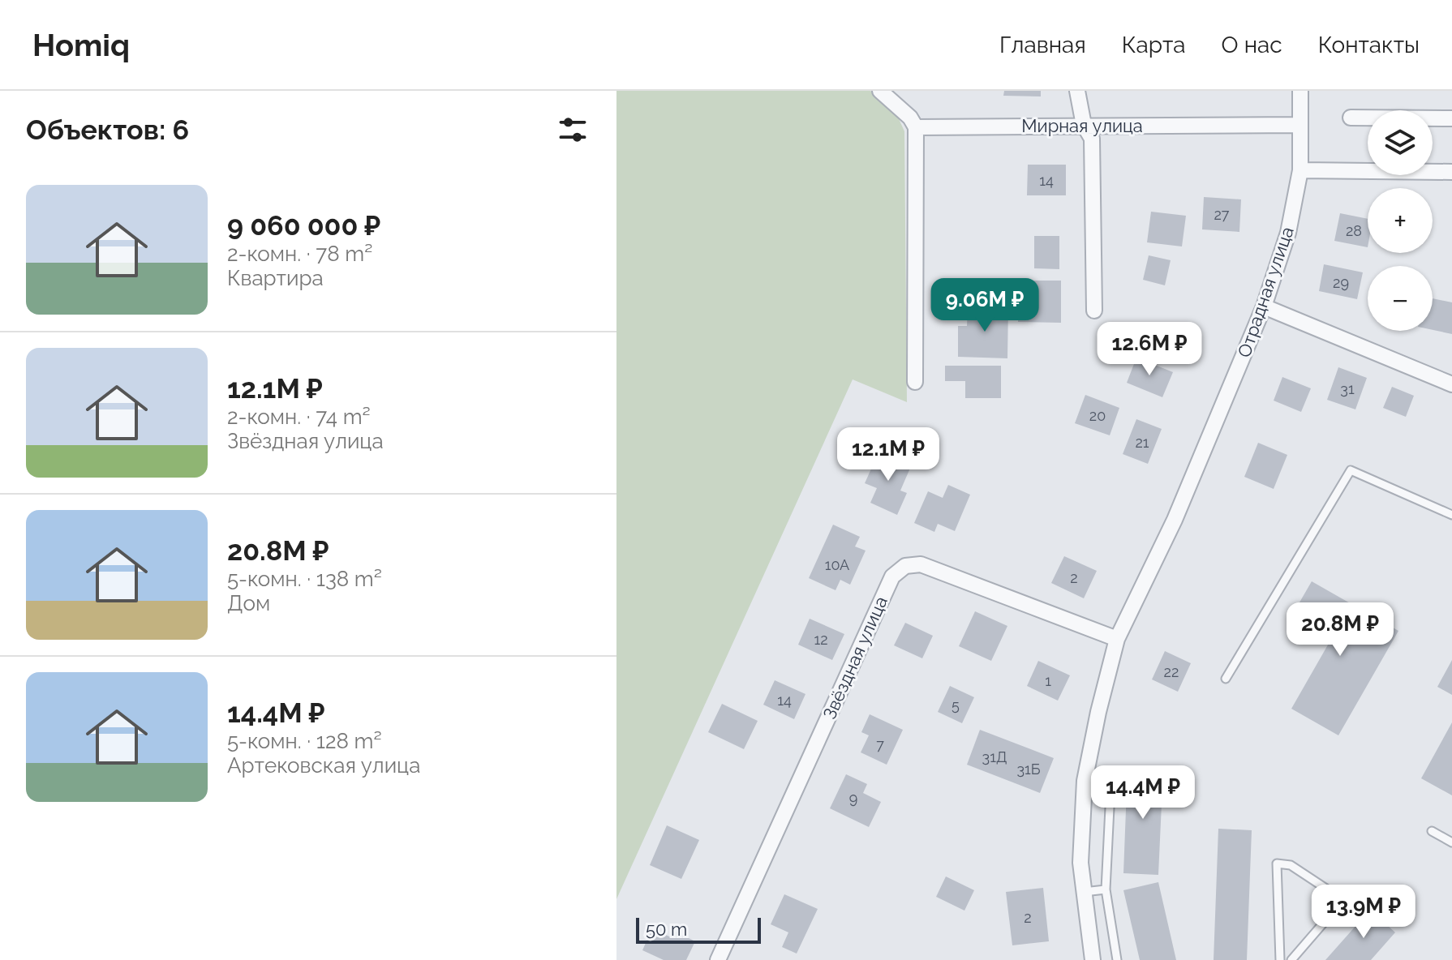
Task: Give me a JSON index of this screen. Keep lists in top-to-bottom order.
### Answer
{
  "streets": {
    "street": ["Мирная улица", "Отрадная улица", "Звёздная улица"]
  },
  "crossings": [
    ["Мирная улица", "Отрадная улица"],
    ["Отрадная улица", "Звёздная улица"]
  ],
  "house_numbers": [
    "14",
    "27",
    "28",
    "29",
    "31",
    "20",
    "21",
    "10А",
    "2",
    "12",
    "22",
    "1",
    "14",
    "5",
    "7",
    "31Д",
    "31Б",
    "9",
    "2"
  ],
  "scale_bar": "50 m",
  "page": {
    "header": "Homiq",
    "nav": [
      "Главная",
      "Карта",
      "О нас",
      "Контакты"
    ],
    "heading": "Объектов: 6",
    "map_buttons": ["+", "−"],
    "list": [
      {
        "name": "9 060 000 ₽",
        "note": "2-комн. · 78 m² · Квартира"
      },
      {
        "name": "12.1M ₽",
        "note": "2-комн. · 74 m² · Звёздная улица"
      },
      {
        "name": "20.8M ₽",
        "note": "5-комн. · 138 m² · Дом"
      },
      {
        "name": "14.4M ₽",
        "note": "5-комн. · 128 m² · Артековская улица"
      }
    ],
    "price": [
      "9.06M ₽",
      "12.6M ₽",
      "12.1M ₽",
      "20.8M ₽",
      "14.4M ₽",
      "13.9M ₽"
    ],
    "scale": "50 m"
  }
}
